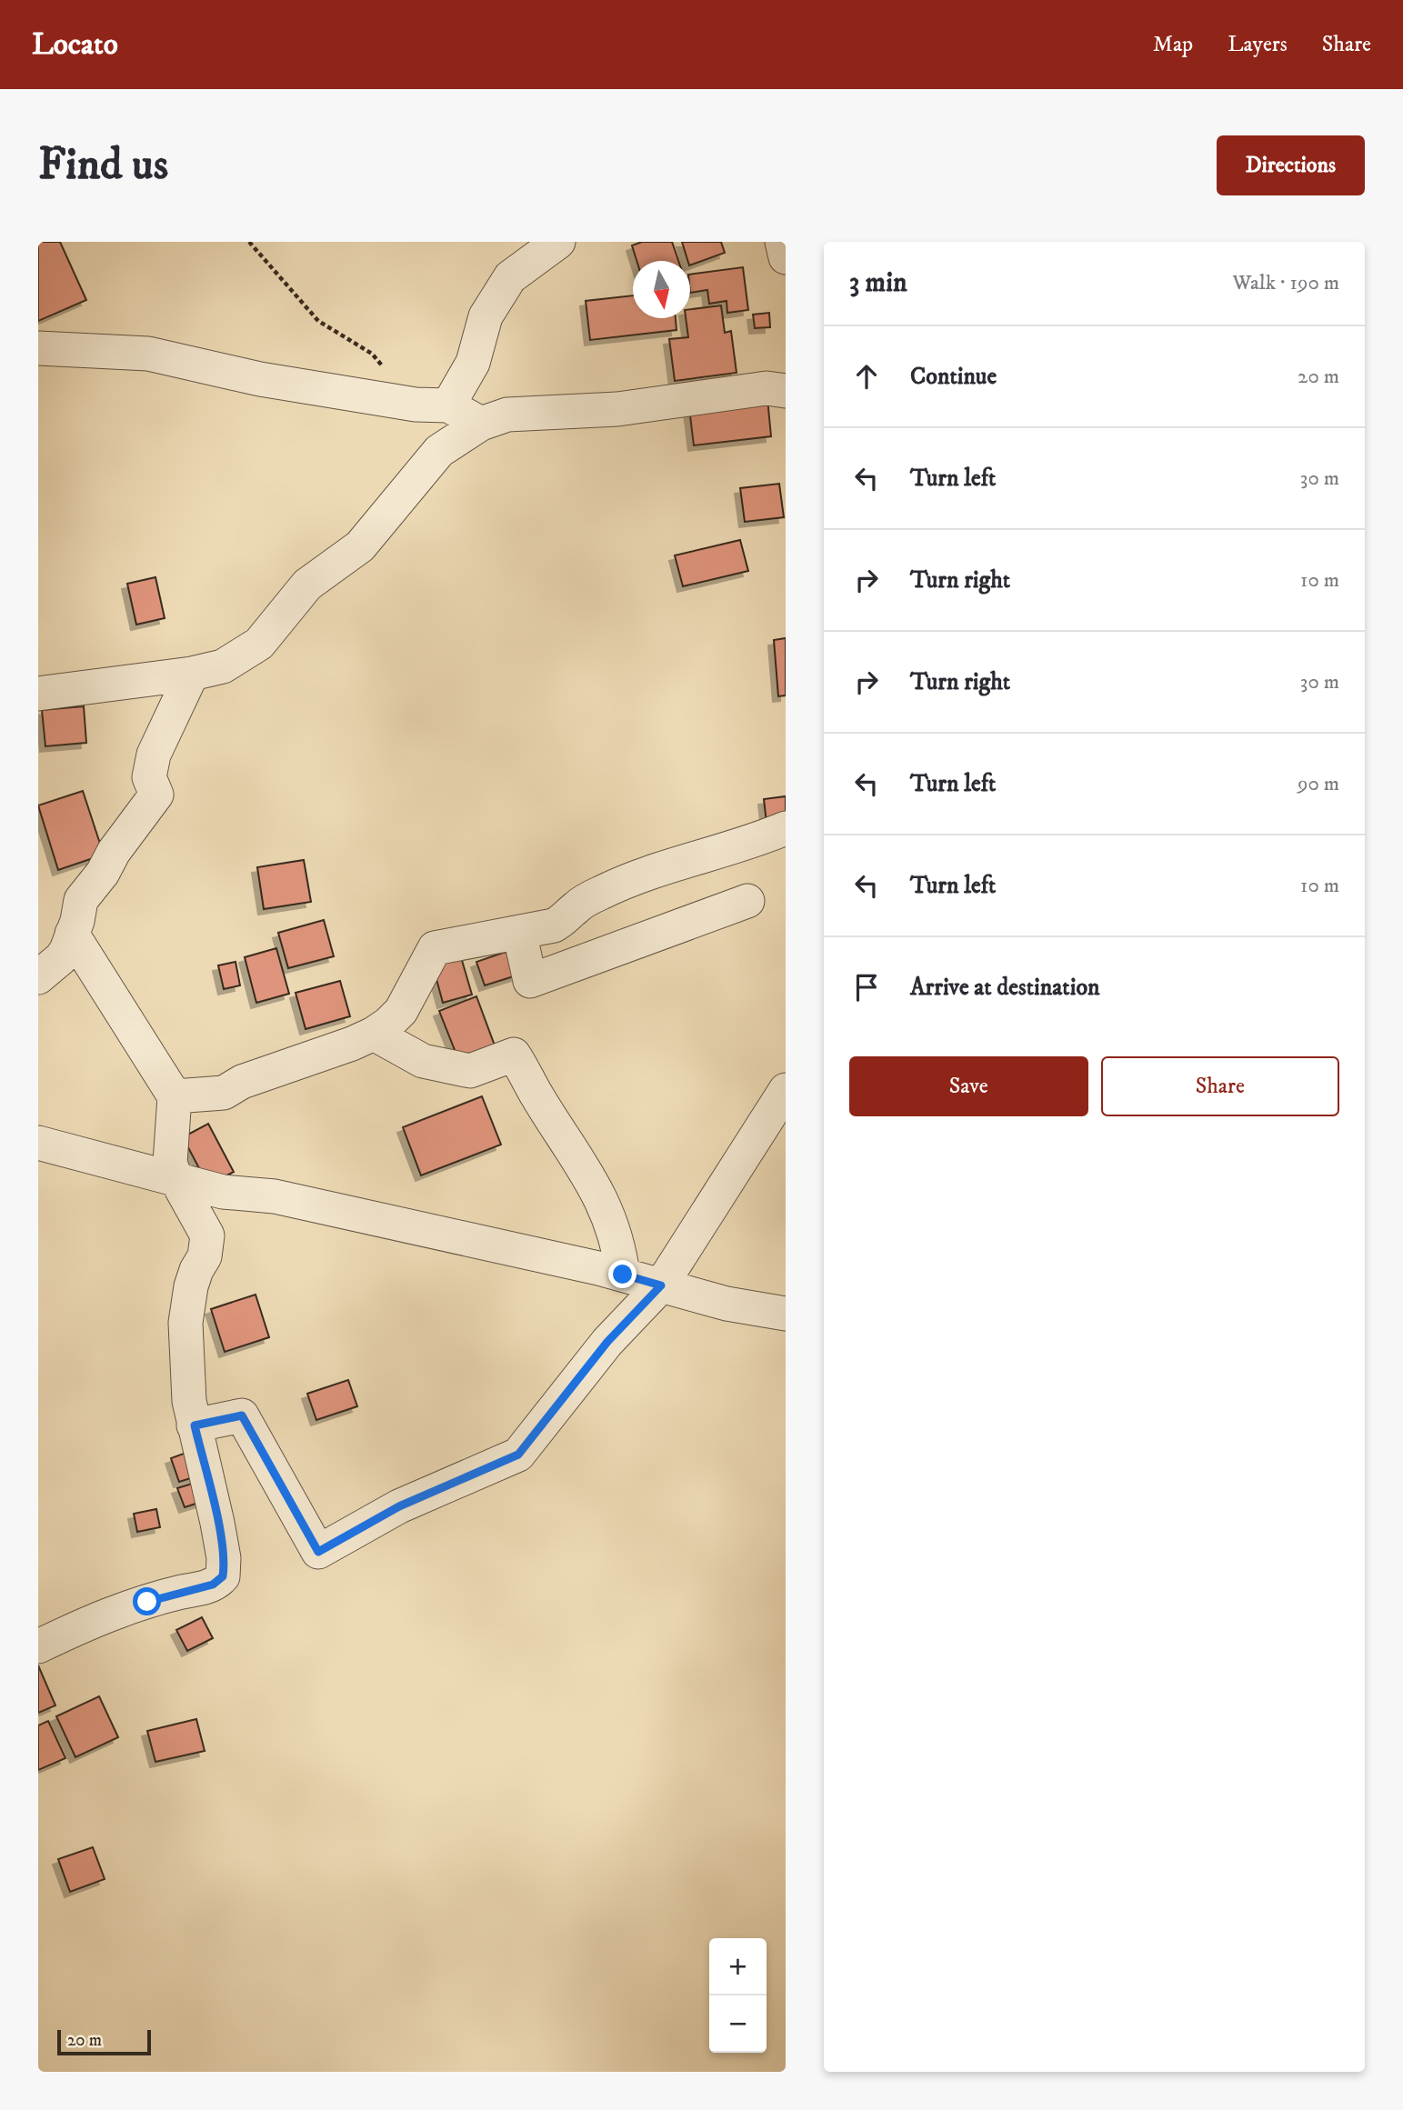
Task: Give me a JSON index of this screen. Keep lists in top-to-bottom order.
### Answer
{
  "scale_bar": "20 m",
  "north": "bottom",
  "page": {
    "header": "Locato",
    "nav": ["Map", "Layers", "Share"],
    "buttons": [
      "Directions",
      ["Save", "Share"]
    ],
    "title": "Find us",
    "heading": ["3 min", "Walk · 190 m"],
    "list": [
      ["Continue", "20 m"],
      ["Turn left", "30 m"],
      ["Turn right", "10 m"],
      ["Turn right", "30 m"],
      ["Turn left", "90 m"],
      ["Turn left", "10 m"],
      "Arrive at destination"
    ],
    "map_buttons": ["+", "−"],
    "scale": "20 m"
  }
}
